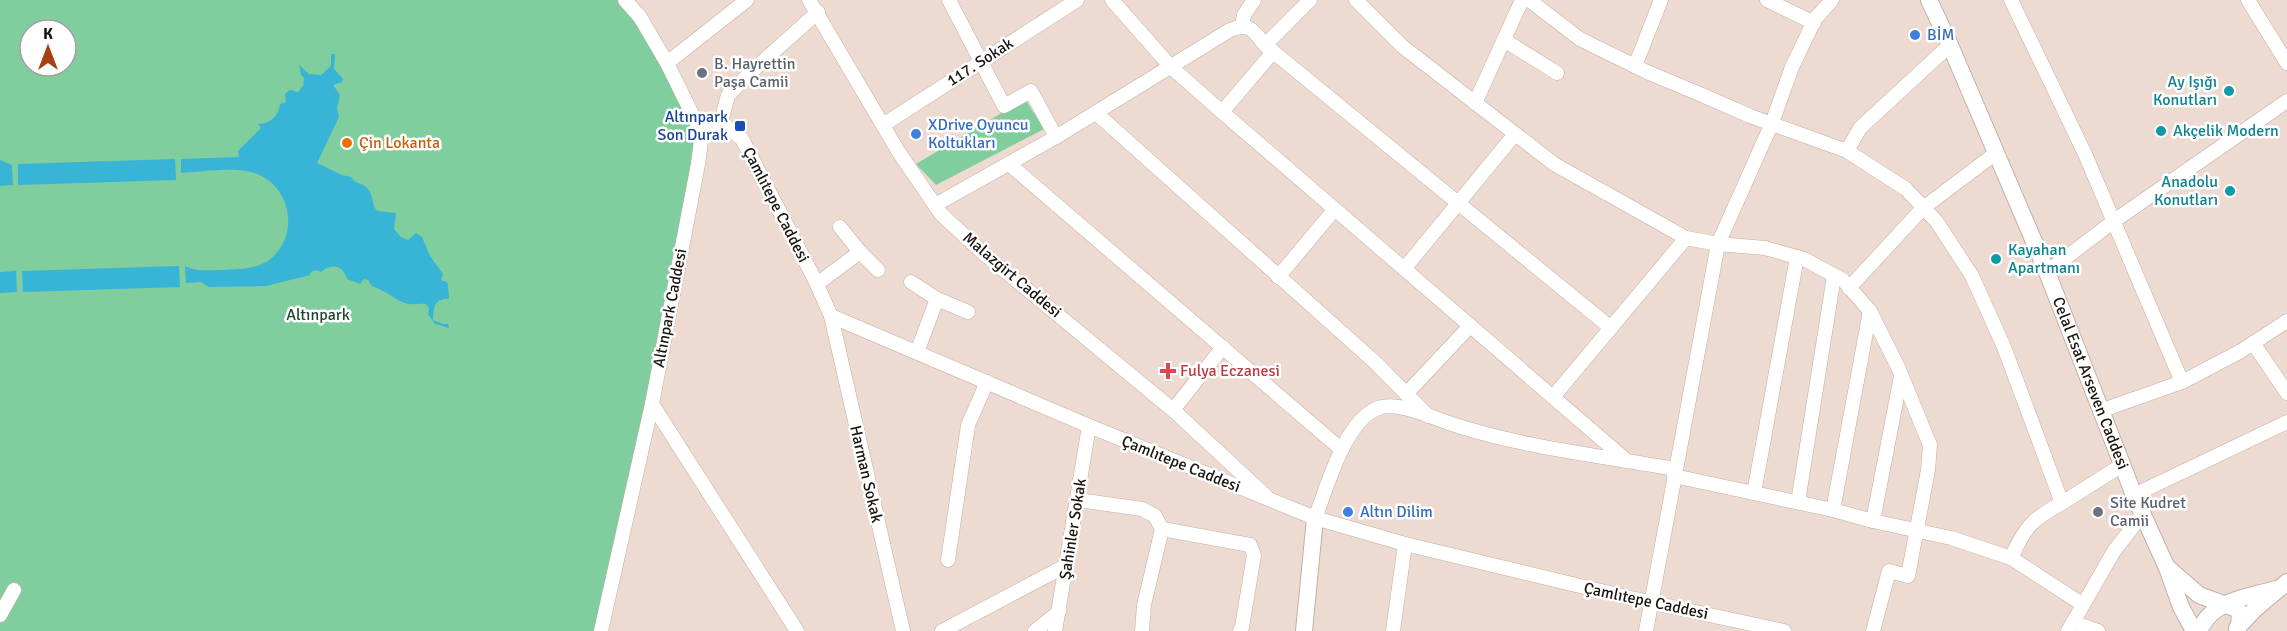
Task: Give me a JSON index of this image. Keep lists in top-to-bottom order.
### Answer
{
  "streets": {
    "main road": ["Celal Esat Arseven Caddesi"],
    "street": [
      "117. Sokak",
      "Çamlıtepe Caddesi",
      "Malazgirt Caddesi",
      "Altınpark Caddesi",
      "Harman Sokak",
      "Şahinler Sokak"
    ]
  },
  "crossings": [
    ["117. Sokak", "Malazgirt Caddesi"],
    ["Çamlıtepe Caddesi", "Malazgirt Caddesi"],
    ["Çamlıtepe Caddesi", "Harman Sokak"],
    ["Çamlıtepe Caddesi", "Şahinler Sokak"]
  ],
  "parks": ["Altınpark"],
  "places": {
    "other": [
      "BİM",
      "B. Hayrettin Paşa Camii",
      "Ay Işığı Konutları",
      "Akçelik Modern",
      "XDrive Oyuncu Koltukları",
      "Çin Lokanta",
      "Anadolu Konutları",
      "Kayahan Apartmanı",
      "Altın Dilim",
      "Site Kudret Camii"
    ],
    "transit": ["Altınpark Son Durak"],
    "health": ["Fulya Eczanesi"]
  },
  "north": "top"
}
